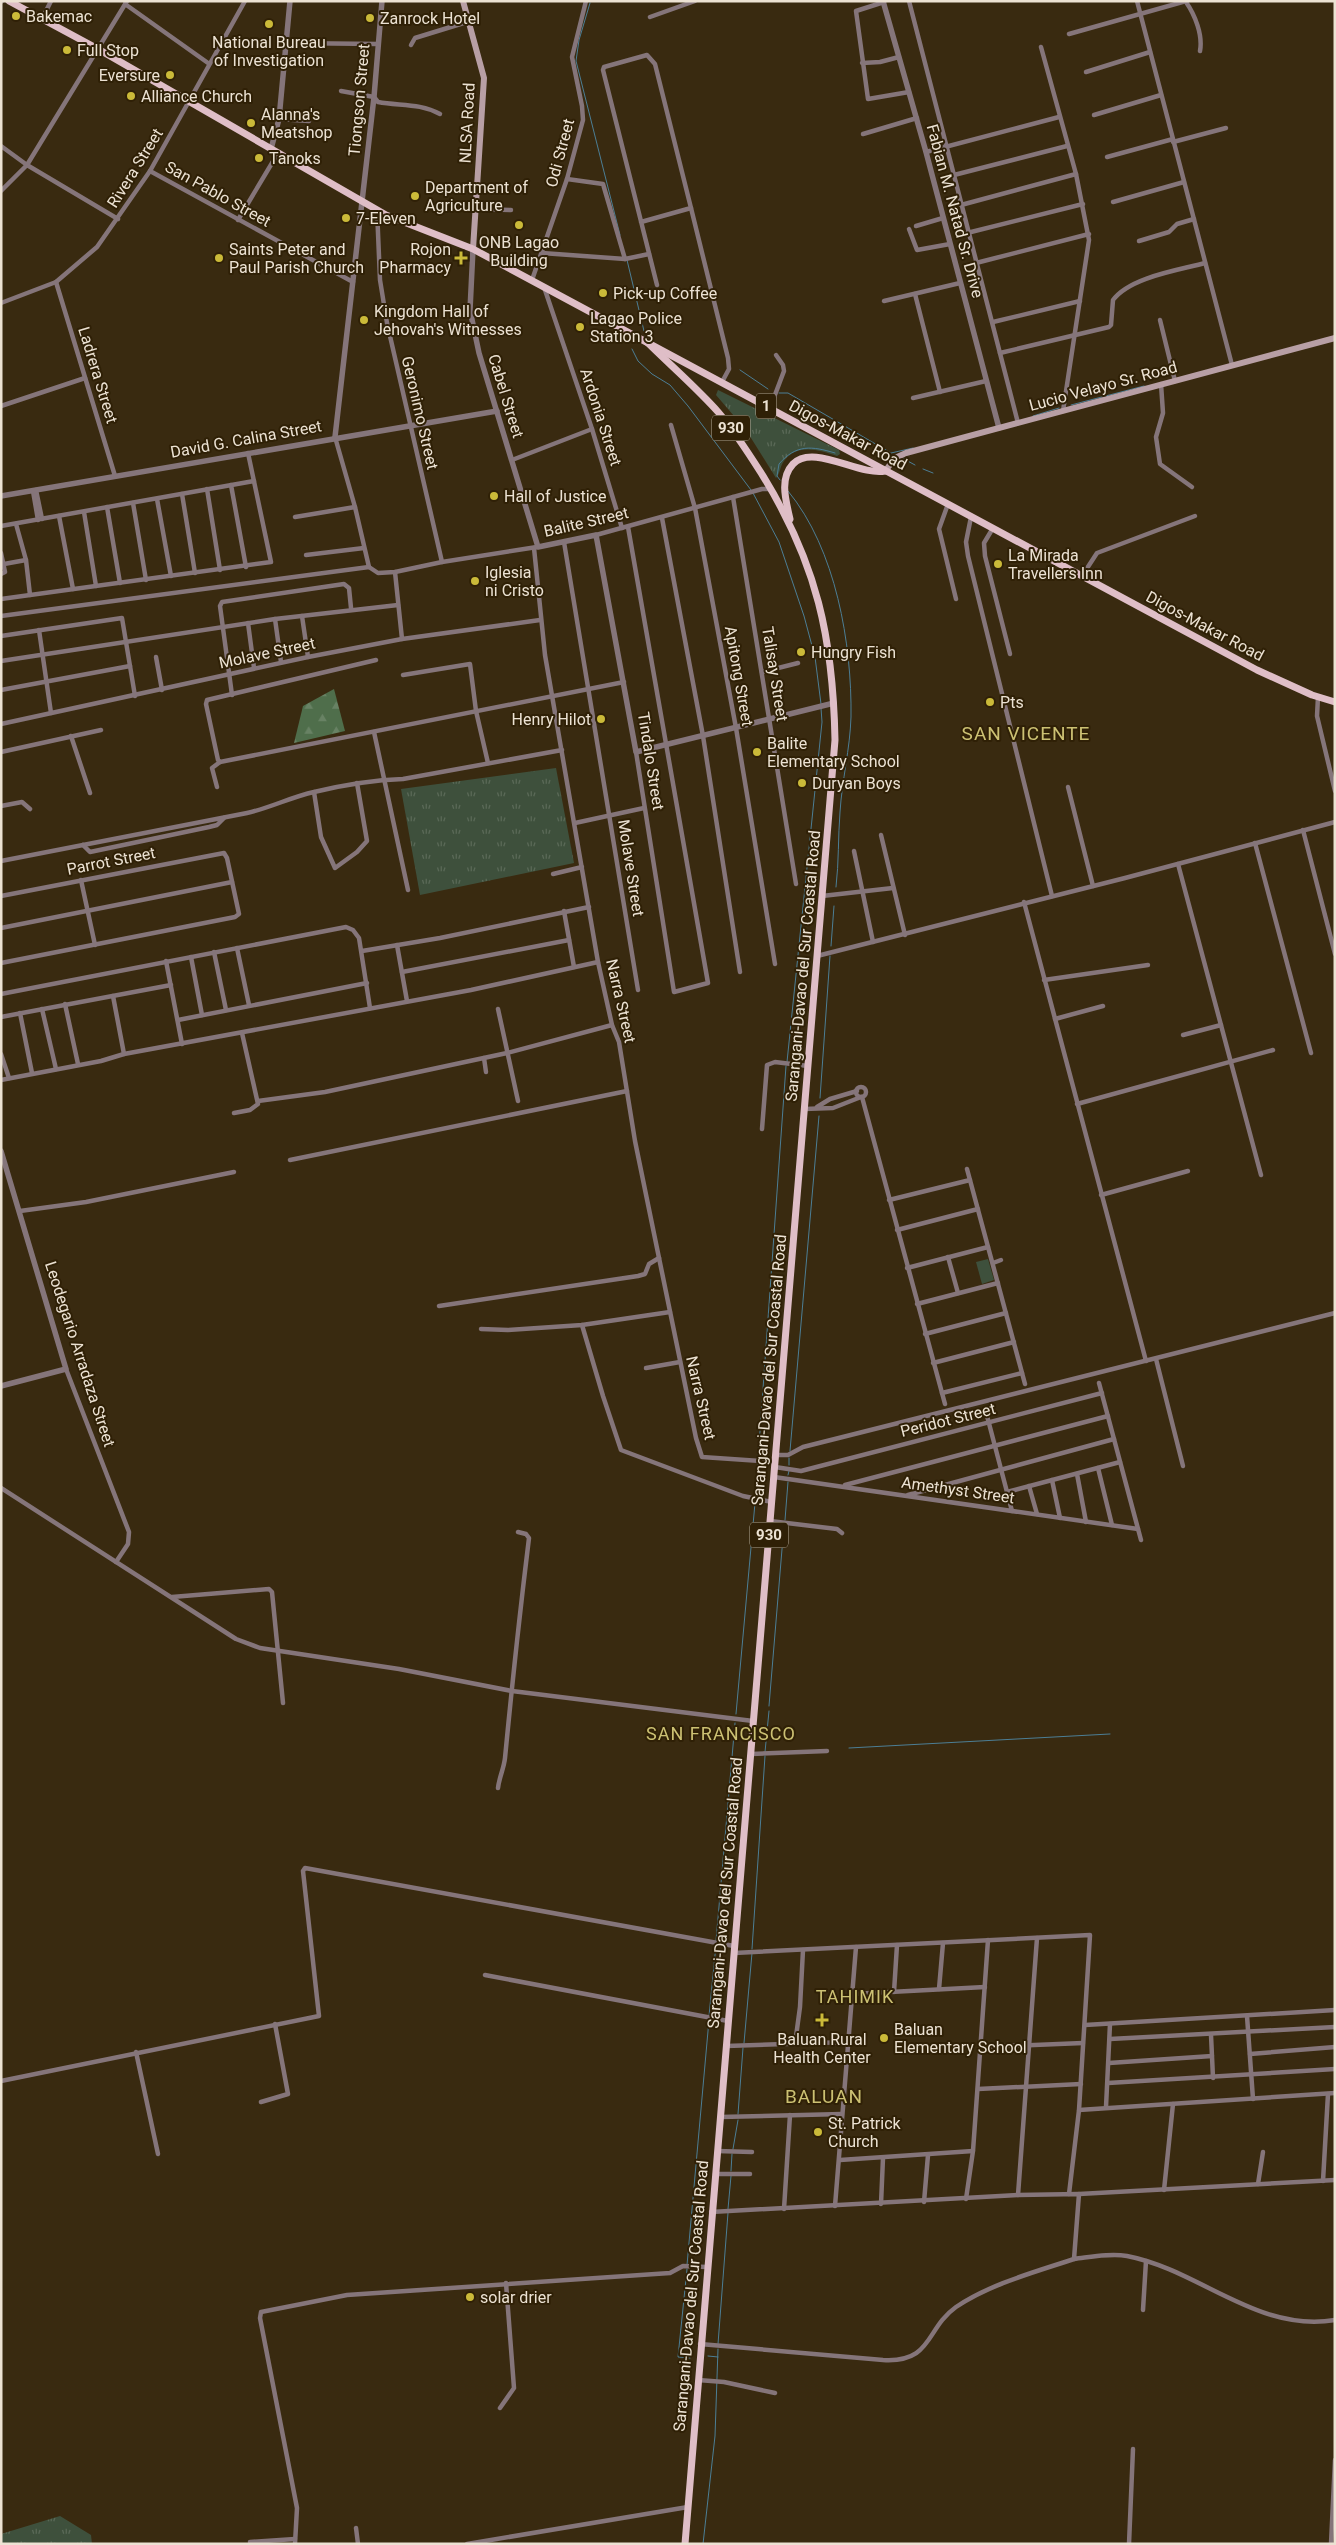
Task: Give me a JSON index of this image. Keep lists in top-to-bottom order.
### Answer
{
  "streets": {
    "main road": [
      "NLSA Road",
      "Lucio Velayo Sr. Road",
      "1",
      "930",
      "Digos-Makar Road",
      "Sarangani-Davao del Sur Coastal Road"
    ],
    "street": [
      "Tiongson Street",
      "Odi Street",
      "Rivera Street",
      "San Pablo Street",
      "Fabian M. Natad Sr. Drive",
      "Ladrera Street",
      "Cabel Street",
      "Geronimo Street",
      "Ardonia Street",
      "David G. Calina Street",
      "Balite Street",
      "Molave Street",
      "Talisay Street",
      "Apitong Street",
      "Tindalo Street",
      "Parrot Street",
      "Narra Street",
      "Leodegario Arradaza Street",
      "Peridot Street",
      "Amethyst Street"
    ]
  },
  "crossings": [
    ["Tiongson Street", "San Pablo Street"],
    ["Tiongson Street", "Digos-Makar Road"],
    ["Tiongson Street", "David G. Calina Street"],
    ["NLSA Road", "Cabel Street"],
    ["NLSA Road", "Digos-Makar Road"],
    ["Odi Street", "Digos-Makar Road"],
    ["Rivera Street", "San Pablo Street"],
    ["Rivera Street", "Ladrera Street"],
    ["Rivera Street", "Digos-Makar Road"],
    ["Fabian M. Natad Sr. Drive", "Lucio Velayo Sr. Road"],
    ["Ladrera Street", "David G. Calina Street"],
    ["Lucio Velayo Sr. Road", "Digos-Makar Road"],
    ["Lucio Velayo Sr. Road", "Sarangani-Davao del Sur Coastal Road"],
    ["Cabel Street", "Digos-Makar Road"],
    ["Cabel Street", "David G. Calina Street"],
    ["Cabel Street", "Balite Street"],
    ["Cabel Street", "Narra Street"],
    ["Geronimo Street", "Digos-Makar Road"],
    ["Geronimo Street", "David G. Calina Street"],
    ["Geronimo Street", "Balite Street"],
    ["Ardonia Street", "Digos-Makar Road"],
    ["Ardonia Street", "Balite Street"],
    ["Digos-Makar Road", "Sarangani-Davao del Sur Coastal Road"],
    ["Balite Street", "Molave Street"],
    ["Balite Street", "Talisay Street"],
    ["Balite Street", "Apitong Street"],
    ["Balite Street", "Tindalo Street"],
    ["Balite Street", "Sarangani-Davao del Sur Coastal Road"],
    ["Balite Street", "Narra Street"],
    ["Molave Street", "Narra Street"],
    ["Sarangani-Davao del Sur Coastal Road", "Narra Street"],
    ["Sarangani-Davao del Sur Coastal Road", "Amethyst Street"]
  ],
  "districts": [
    "SAN VICENTE",
    "SAN FRANCISCO",
    "TAHIMIK",
    "BALUAN"
  ],
  "places": {
    "other": [
      "Bakemac",
      "Zanrock Hotel",
      "National Bureau of Investigation",
      "Full Stop",
      "Eversure",
      "Alliance Church",
      "Alanna's Meatshop",
      "Tanoks",
      "Department of Agriculture",
      "7-Eleven",
      "ONB Lagao Building",
      "Saints Peter and Paul Parish Church",
      "Pick-up Coffee",
      "Kingdom Hall of Jehovah's Witnesses",
      "Lagao Police Station 3",
      "Hall of Justice",
      "La Mirada Travellers Inn",
      "Iglesia ni Cristo",
      "Hungry Fish",
      "Pts",
      "Henry Hilot",
      "Balite Elementary School",
      "Duryan Boys",
      "Baluan Elementary School",
      "St. Patrick Church",
      "solar drier"
    ],
    "health": ["Rojon Pharmacy", "Baluan Rural Health Center"]
  }
}
